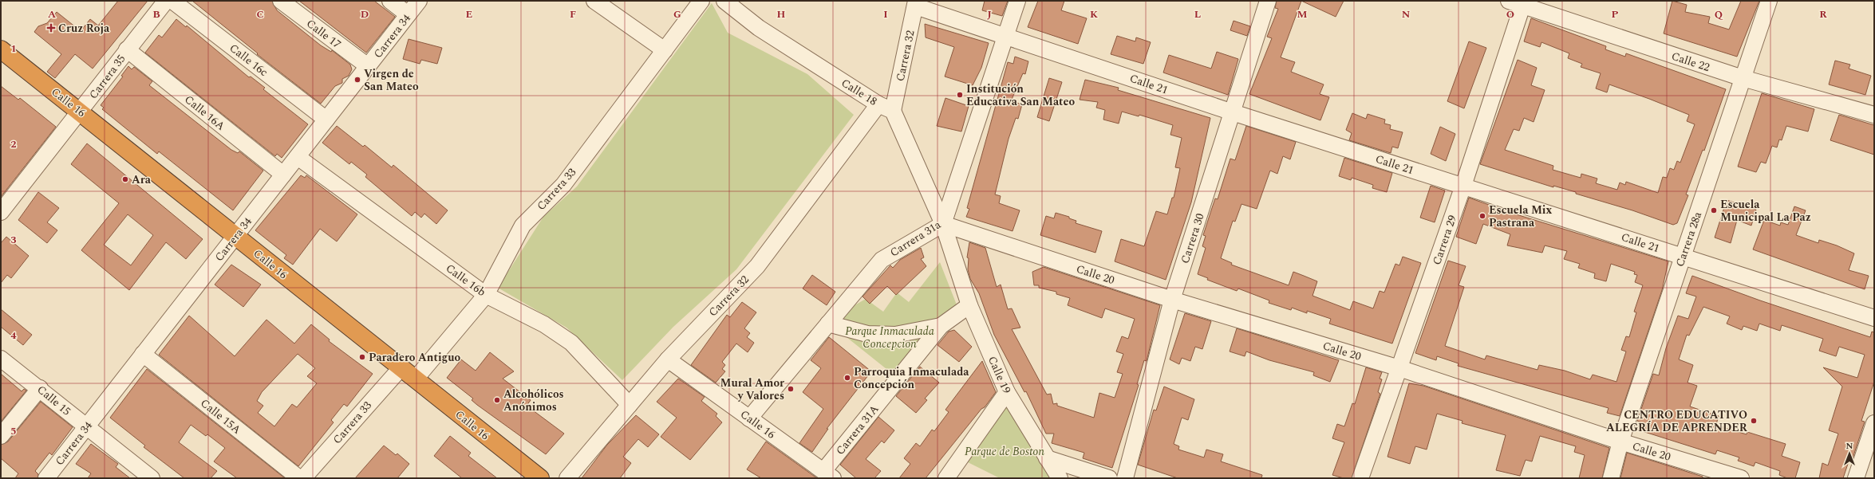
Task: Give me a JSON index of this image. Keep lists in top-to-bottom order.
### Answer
{
  "streets": {
    "highway": ["Calle 16"],
    "street": [
      "Calle 17",
      "Carrera 34",
      "Carrera 32",
      "Calle 16c",
      "Calle 22",
      "Carrera 35",
      "Calle 21",
      "Calle 18",
      "Calle 16A",
      "Carrera 33",
      "Carrera 31a",
      "Carrera 30",
      "Carrera 28a",
      "Carrera 29",
      "Calle 20",
      "Calle 16b",
      "Calle 19",
      "Calle 15",
      "Calle 15A",
      "Carrera 31A"
    ]
  },
  "crossings": [
    ["Calle 17", "Carrera 34"],
    ["Carrera 34", "Calle 16c"],
    ["Carrera 34", "Calle 16"],
    ["Carrera 34", "Calle 16A"],
    ["Carrera 34", "Calle 16b"],
    ["Carrera 34", "Calle 15"],
    ["Carrera 34", "Calle 15A"],
    ["Carrera 32", "Calle 21"],
    ["Carrera 32", "Calle 18"],
    ["Carrera 32", "Calle 16"],
    ["Carrera 32", "Calle 16b"],
    ["Calle 22", "Carrera 28a"],
    ["Calle 22", "Carrera 29"],
    ["Carrera 35", "Calle 16"],
    ["Carrera 35", "Calle 16A"],
    ["Calle 21", "Carrera 31a"],
    ["Calle 21", "Carrera 30"],
    ["Calle 21", "Carrera 28a"],
    ["Calle 21", "Carrera 29"],
    ["Calle 16", "Carrera 33"],
    ["Calle 16", "Carrera 31a"],
    ["Calle 16", "Carrera 31A"],
    ["Carrera 33", "Calle 16b"],
    ["Carrera 31a", "Calle 20"],
    ["Carrera 31a", "Calle 19"],
    ["Carrera 30", "Calle 20"],
    ["Carrera 28a", "Calle 20"],
    ["Carrera 29", "Calle 20"],
    ["Calle 20", "Calle 19"],
    ["Calle 19", "Carrera 31A"]
  ],
  "parks": ["Parque Inmaculada Concepcion", "Parque de Boston"],
  "places": {
    "health": ["Cruz Roja"],
    "other": [
      "Virgen de San Mateo",
      "Institución Educativa San Mateo",
      "Ara",
      "Escuela Municipal La Paz",
      "Escuela Mix Pastrana",
      "Paradero Antiguo",
      "Parroquia Inmaculada Concepción",
      "Mural Amor y Valores",
      "Alcohólicos Anónimos",
      "CENTRO EDUCATIVO ALEGRÍA DE APRENDER"
    ]
  },
  "north": "top",
  "grid": {
    "columns": [
      "A",
      "B",
      "C",
      "D",
      "E",
      "F",
      "G",
      "H",
      "I",
      "J",
      "K",
      "L",
      "M",
      "N",
      "O",
      "P",
      "Q",
      "R"
    ],
    "rows": [
      "1",
      "2",
      "3",
      "4",
      "5"
    ]
  }
}
